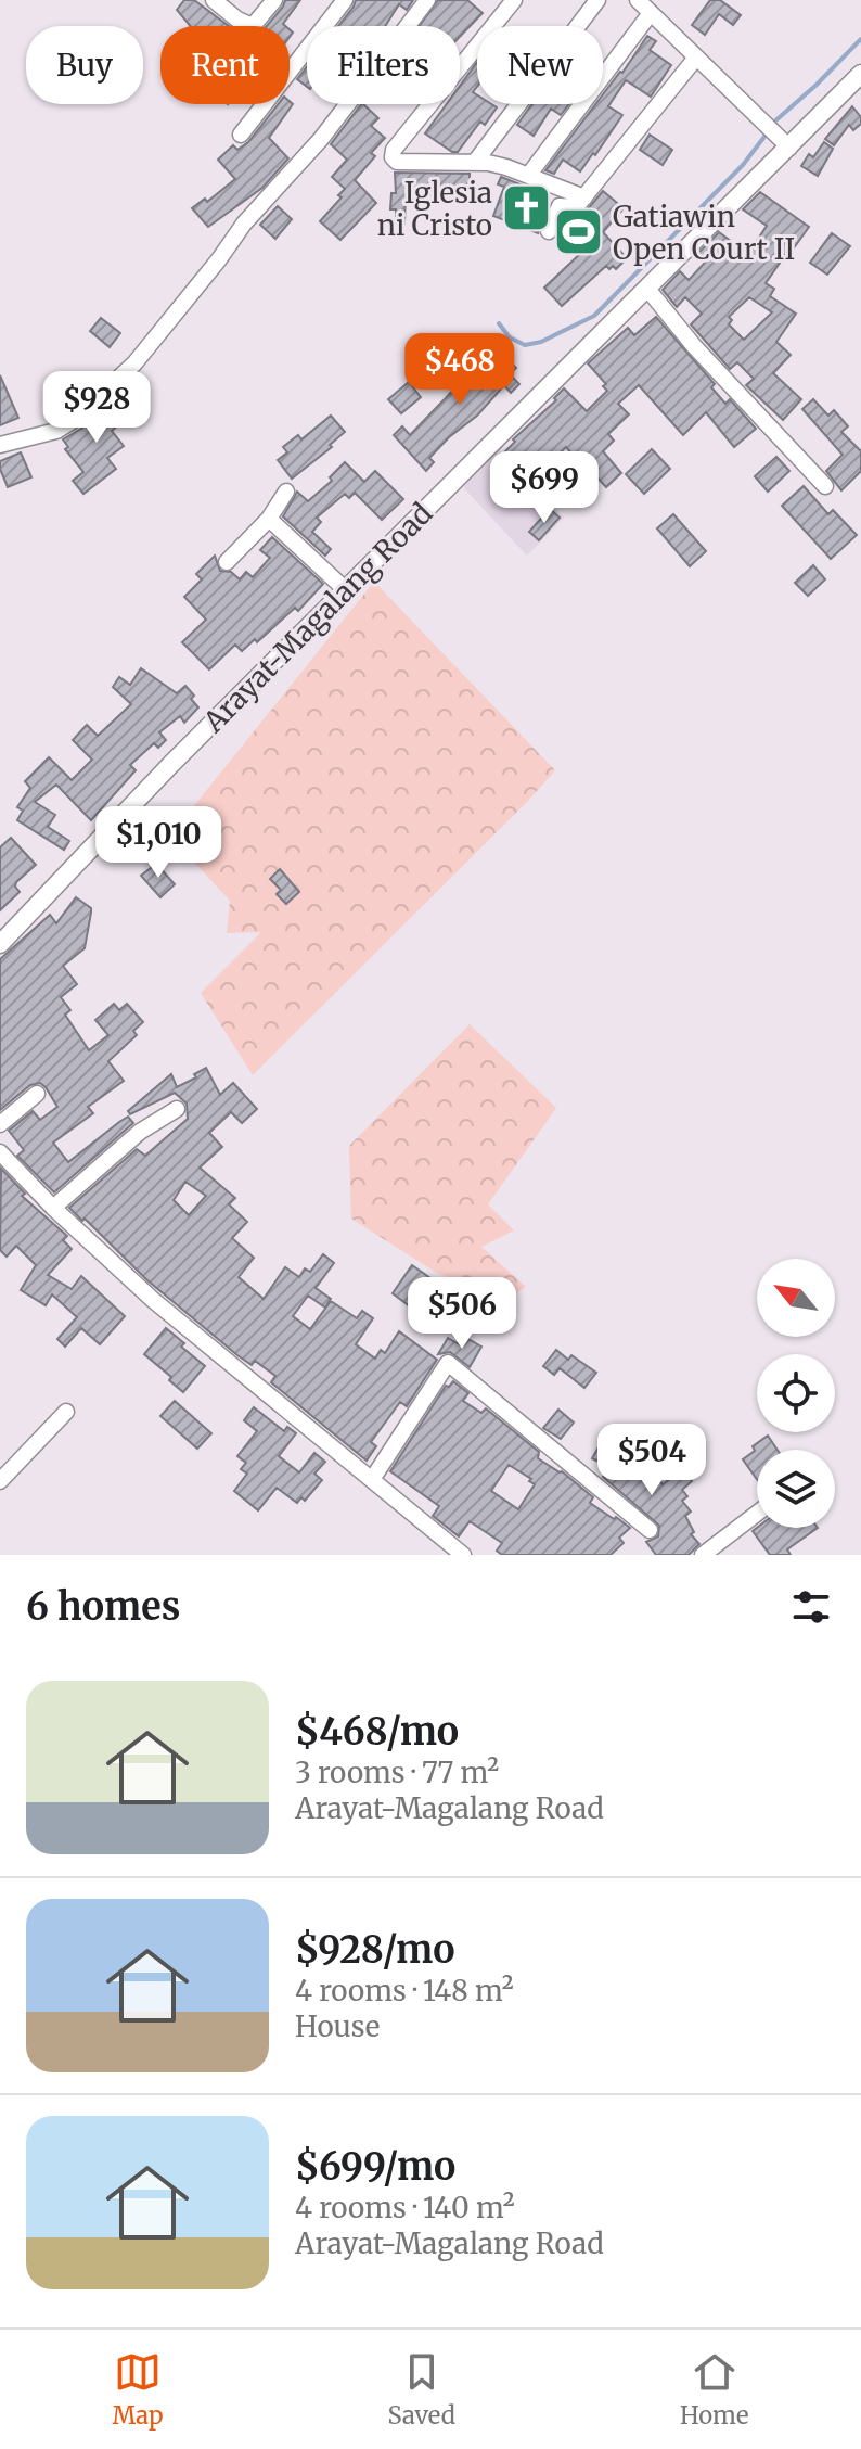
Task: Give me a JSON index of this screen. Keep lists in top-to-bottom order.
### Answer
{
  "streets": {
    "main road": ["Arayat-Magalang Road"]
  },
  "places": {
    "church": ["Iglesia ni Cristo"],
    "sports": ["Gatiawin Open Court II"]
  },
  "north": "top left",
  "page": {
    "chip": [
      "Buy",
      "Rent",
      "Filters",
      "New"
    ],
    "price": [
      "$468",
      "$928",
      "$699",
      "$1,010",
      "$506",
      "$504"
    ],
    "heading": "6 homes",
    "list": [
      {
        "name": "$468/mo",
        "note": "3 rooms · 77 m² · Arayat-Magalang Road"
      },
      {
        "name": "$928/mo",
        "note": "4 rooms · 148 m² · House"
      },
      {
        "name": "$699/mo",
        "note": "4 rooms · 140 m² · Arayat-Magalang Road"
      }
    ],
    "tabs": ["Map", "Saved", "Home"]
  }
}
